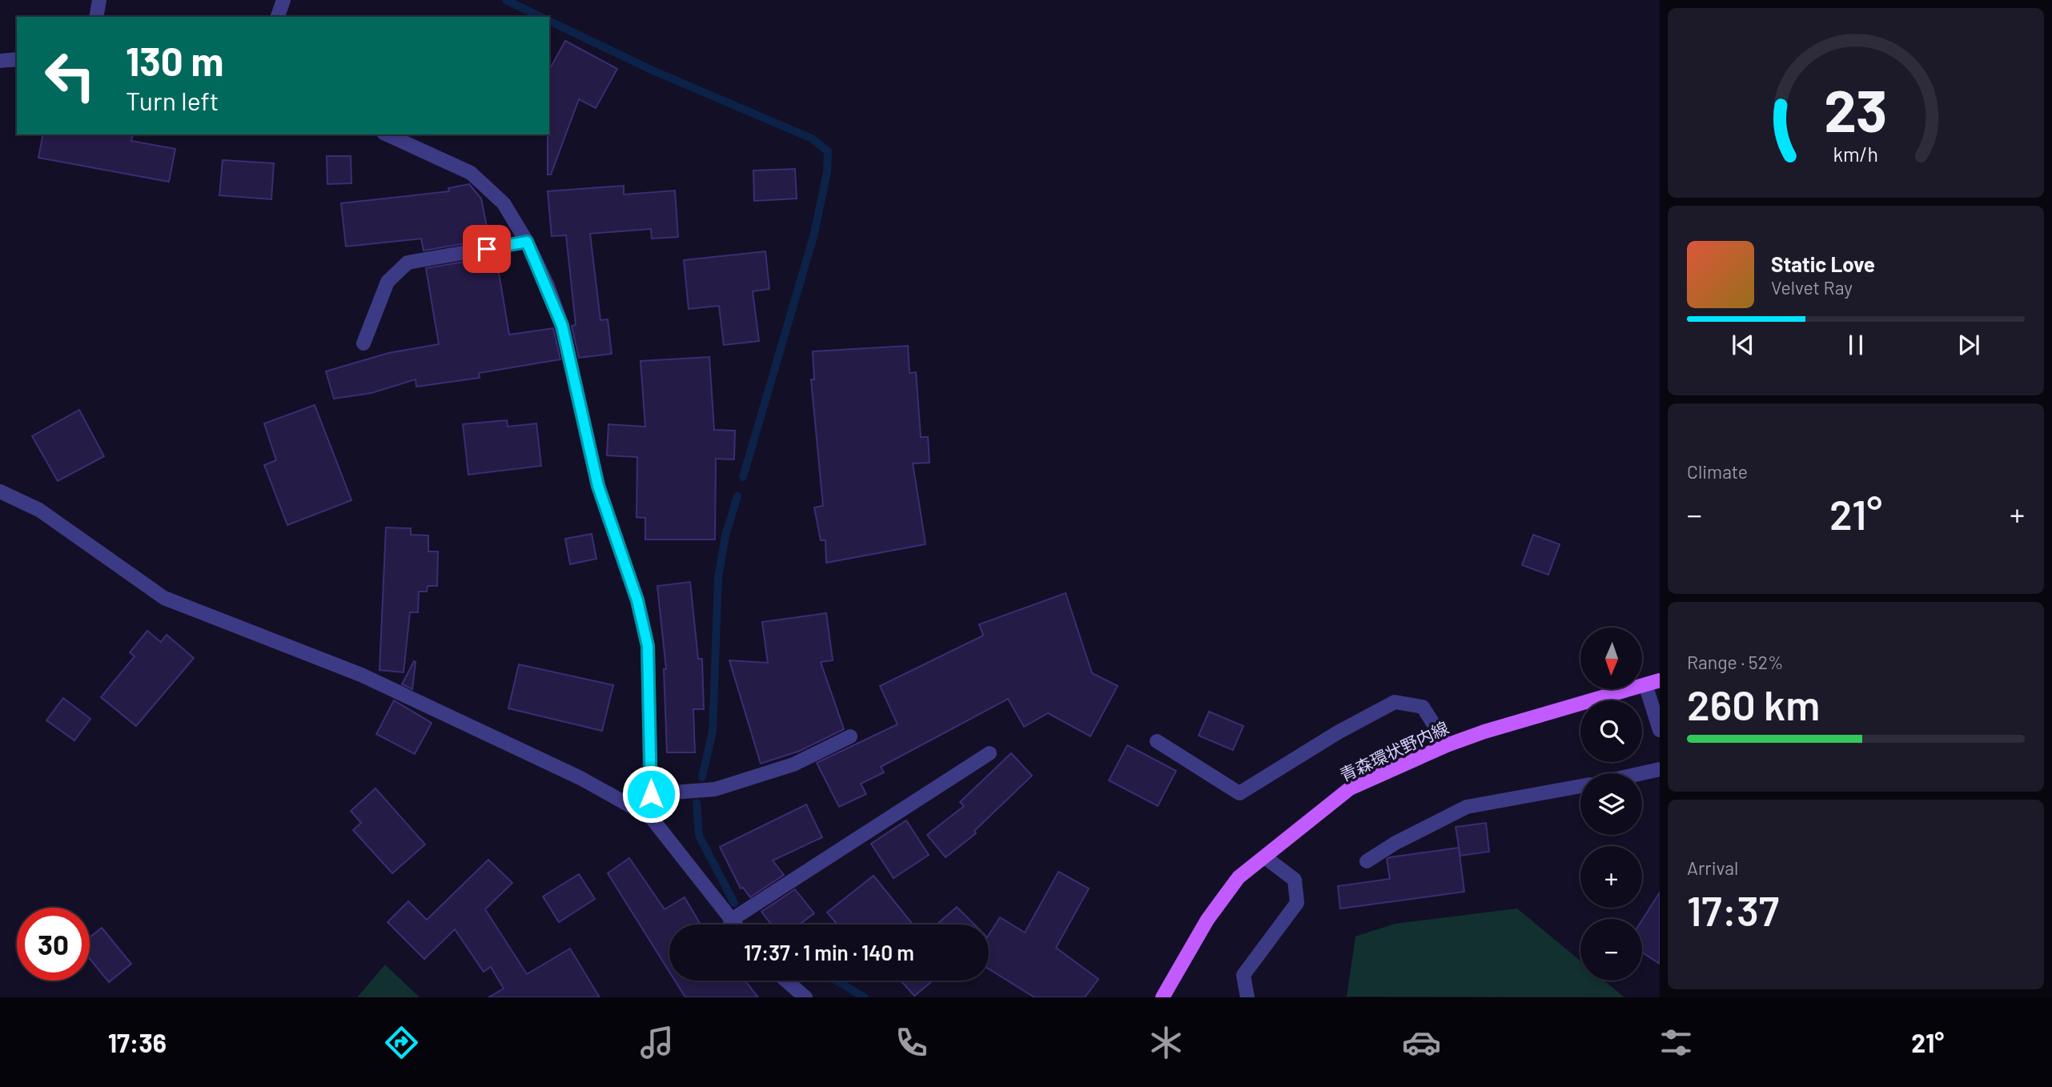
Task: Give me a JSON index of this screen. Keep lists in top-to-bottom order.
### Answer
{
  "streets": {
    "main road": ["青森環状野内線"]
  },
  "north": "bottom",
  "page": {
    "turn": ["130 m", "Turn left"],
    "song": ["Static Love", "Velvet Ray"],
    "tile": [
      "Climate",
      ["Range · 52%", "260 km"],
      ["Arrival", "17:37"]
    ],
    "heat": ["−", "21°", "+"],
    "map_buttons": ["+", "−"],
    "limit": "30",
    "trip": "17:37 · 1 min · 140 m",
    "tabs": ["17:36", "21°"],
    "gauge": ["23", "km/h"]
  }
}
